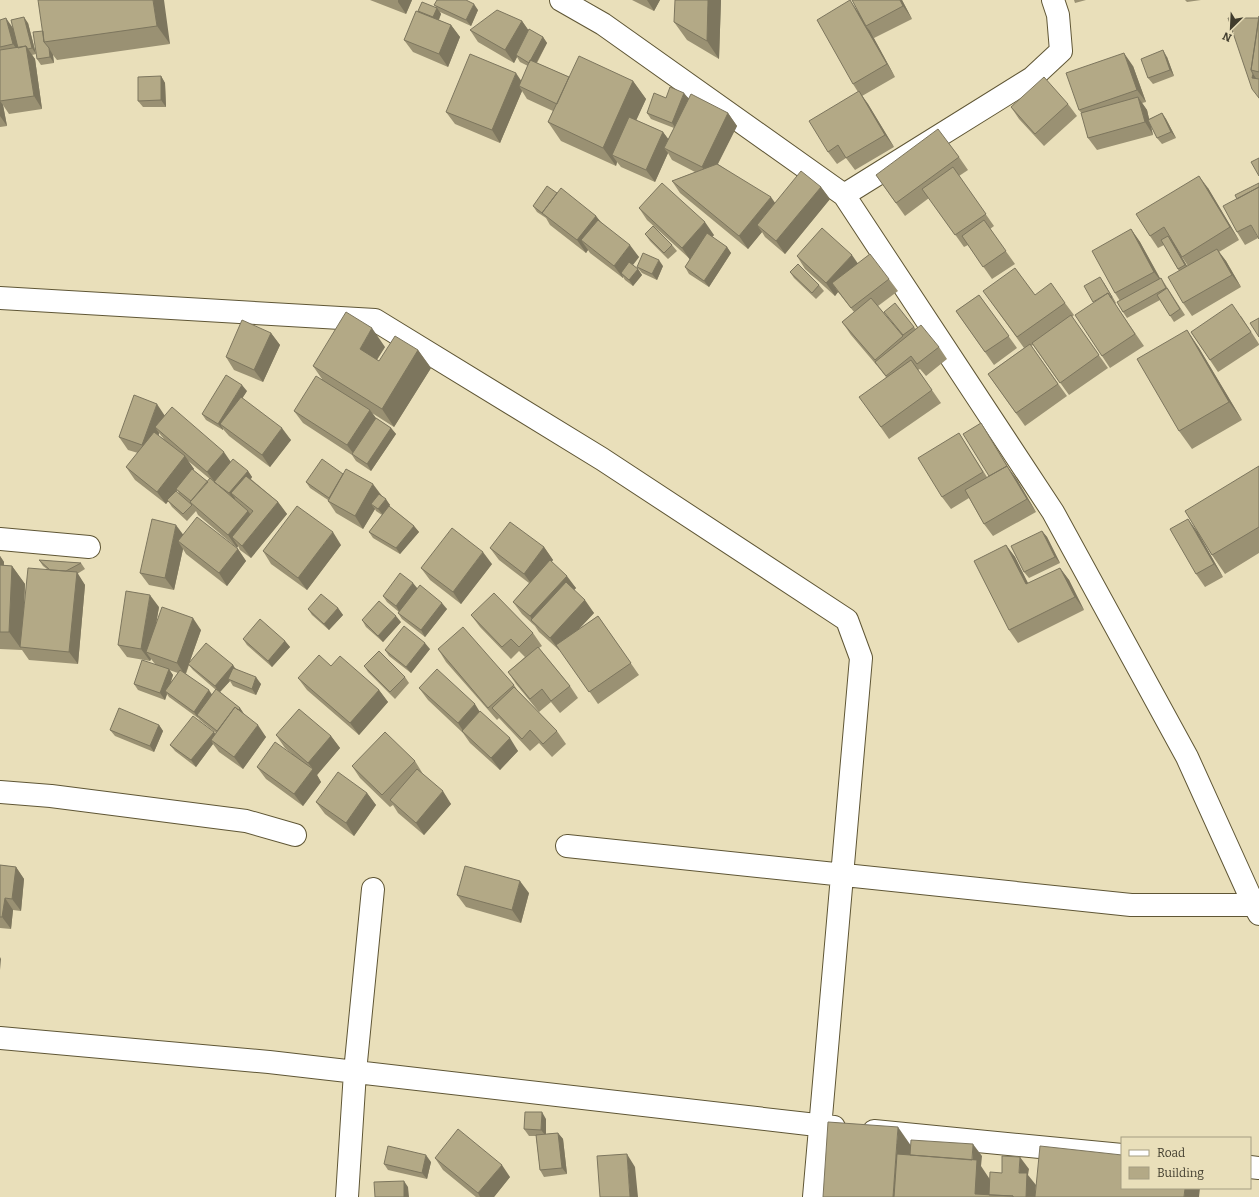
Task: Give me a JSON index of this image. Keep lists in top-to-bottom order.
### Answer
{
  "legend": ["Road", "Building"],
  "north": "bottom left"
}
